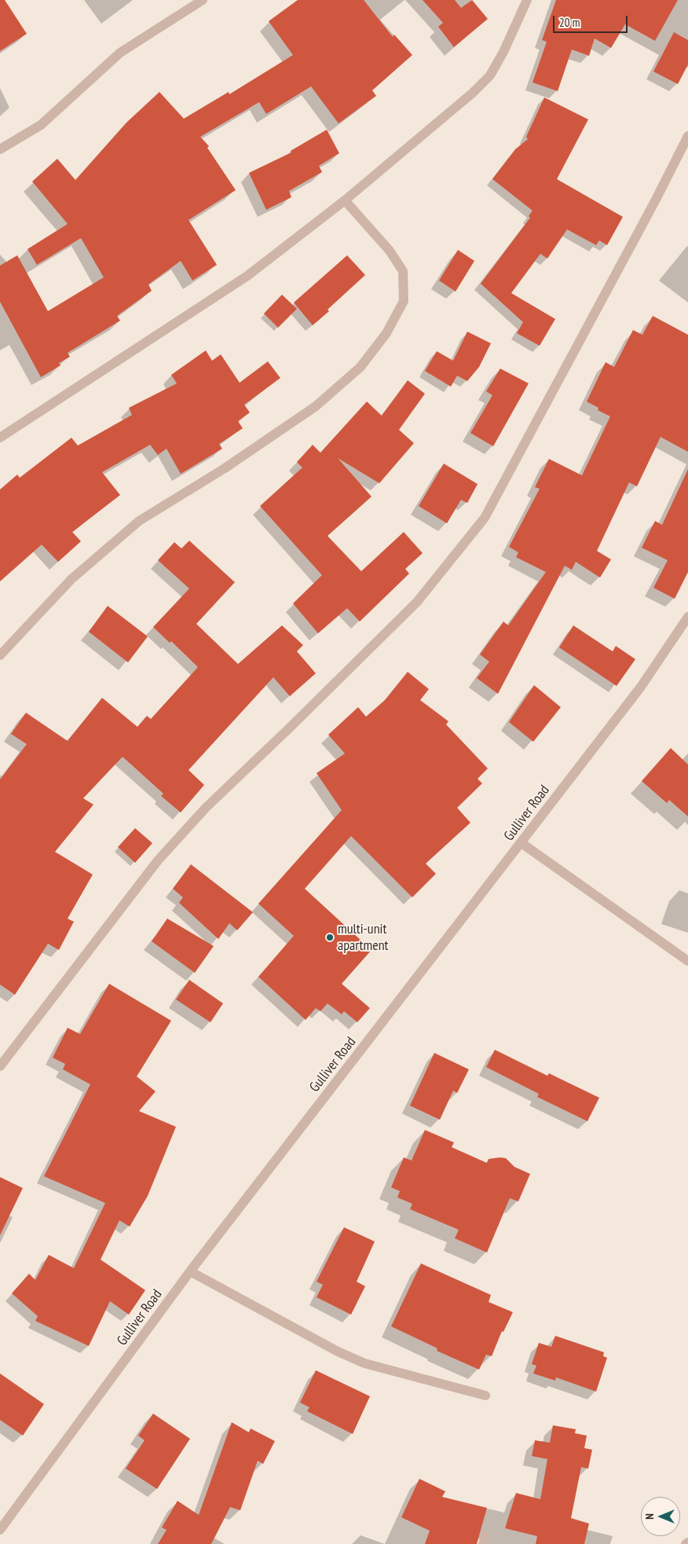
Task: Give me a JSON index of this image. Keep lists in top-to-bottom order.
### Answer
{
  "streets": {
    "street": ["Gulliver Road"]
  },
  "places": ["multi-unit apartment"],
  "scale_bar": "20 m",
  "north": "left"
}
